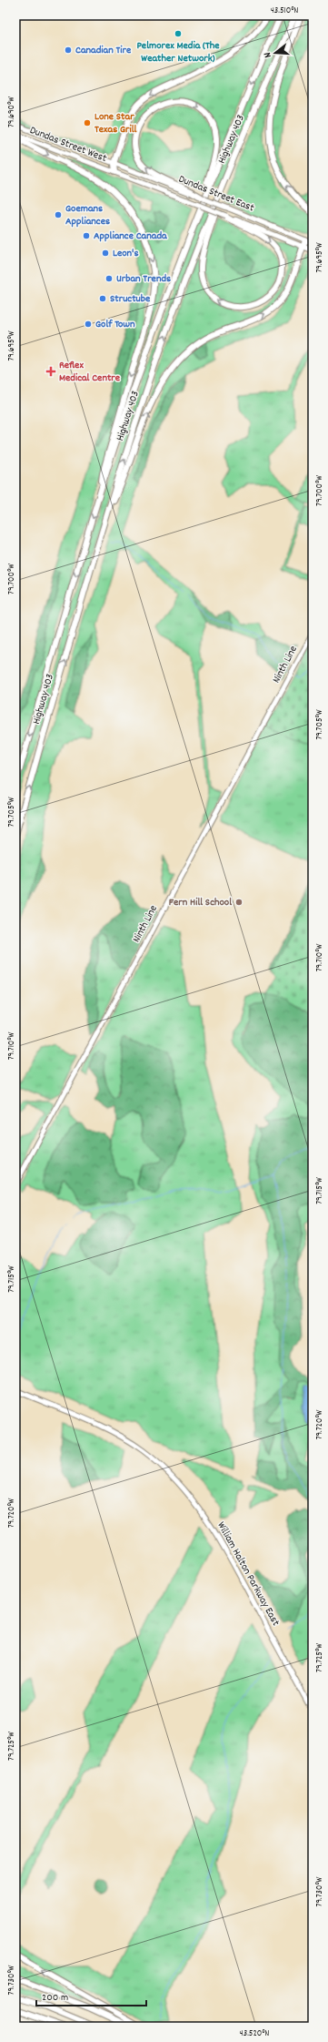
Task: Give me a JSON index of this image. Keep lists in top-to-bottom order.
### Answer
{
  "streets": {
    "highway": ["Highway 403"],
    "main road": [
      "Dundas Street West",
      "Dundas Street East",
      "Ninth Line",
      "William Halton Parkway East"
    ]
  },
  "crossings": [
    ["Dundas Street West", "Dundas Street East"]
  ],
  "places": {
    "other": [
      "Pelmorex Media (The Weather Network)",
      "Canadian Tire",
      "Lone Star Texas Grill",
      "Goemans Appliances",
      "Appliance Canada",
      "Leon's",
      "Urban Trends",
      "Structube",
      "Golf Town",
      "Fern Hill School"
    ],
    "health": ["Reflex Medical Centre"]
  },
  "scale_bar": "200 m",
  "north": "left",
  "coordinates": [
    "43.510°N",
    "79.690°W",
    "79.695°W",
    "79.700°W",
    "79.705°W",
    "79.710°W",
    "79.715°W",
    "79.720°W",
    "79.725°W",
    "79.730°W",
    "43.520°N"
  ]
}
